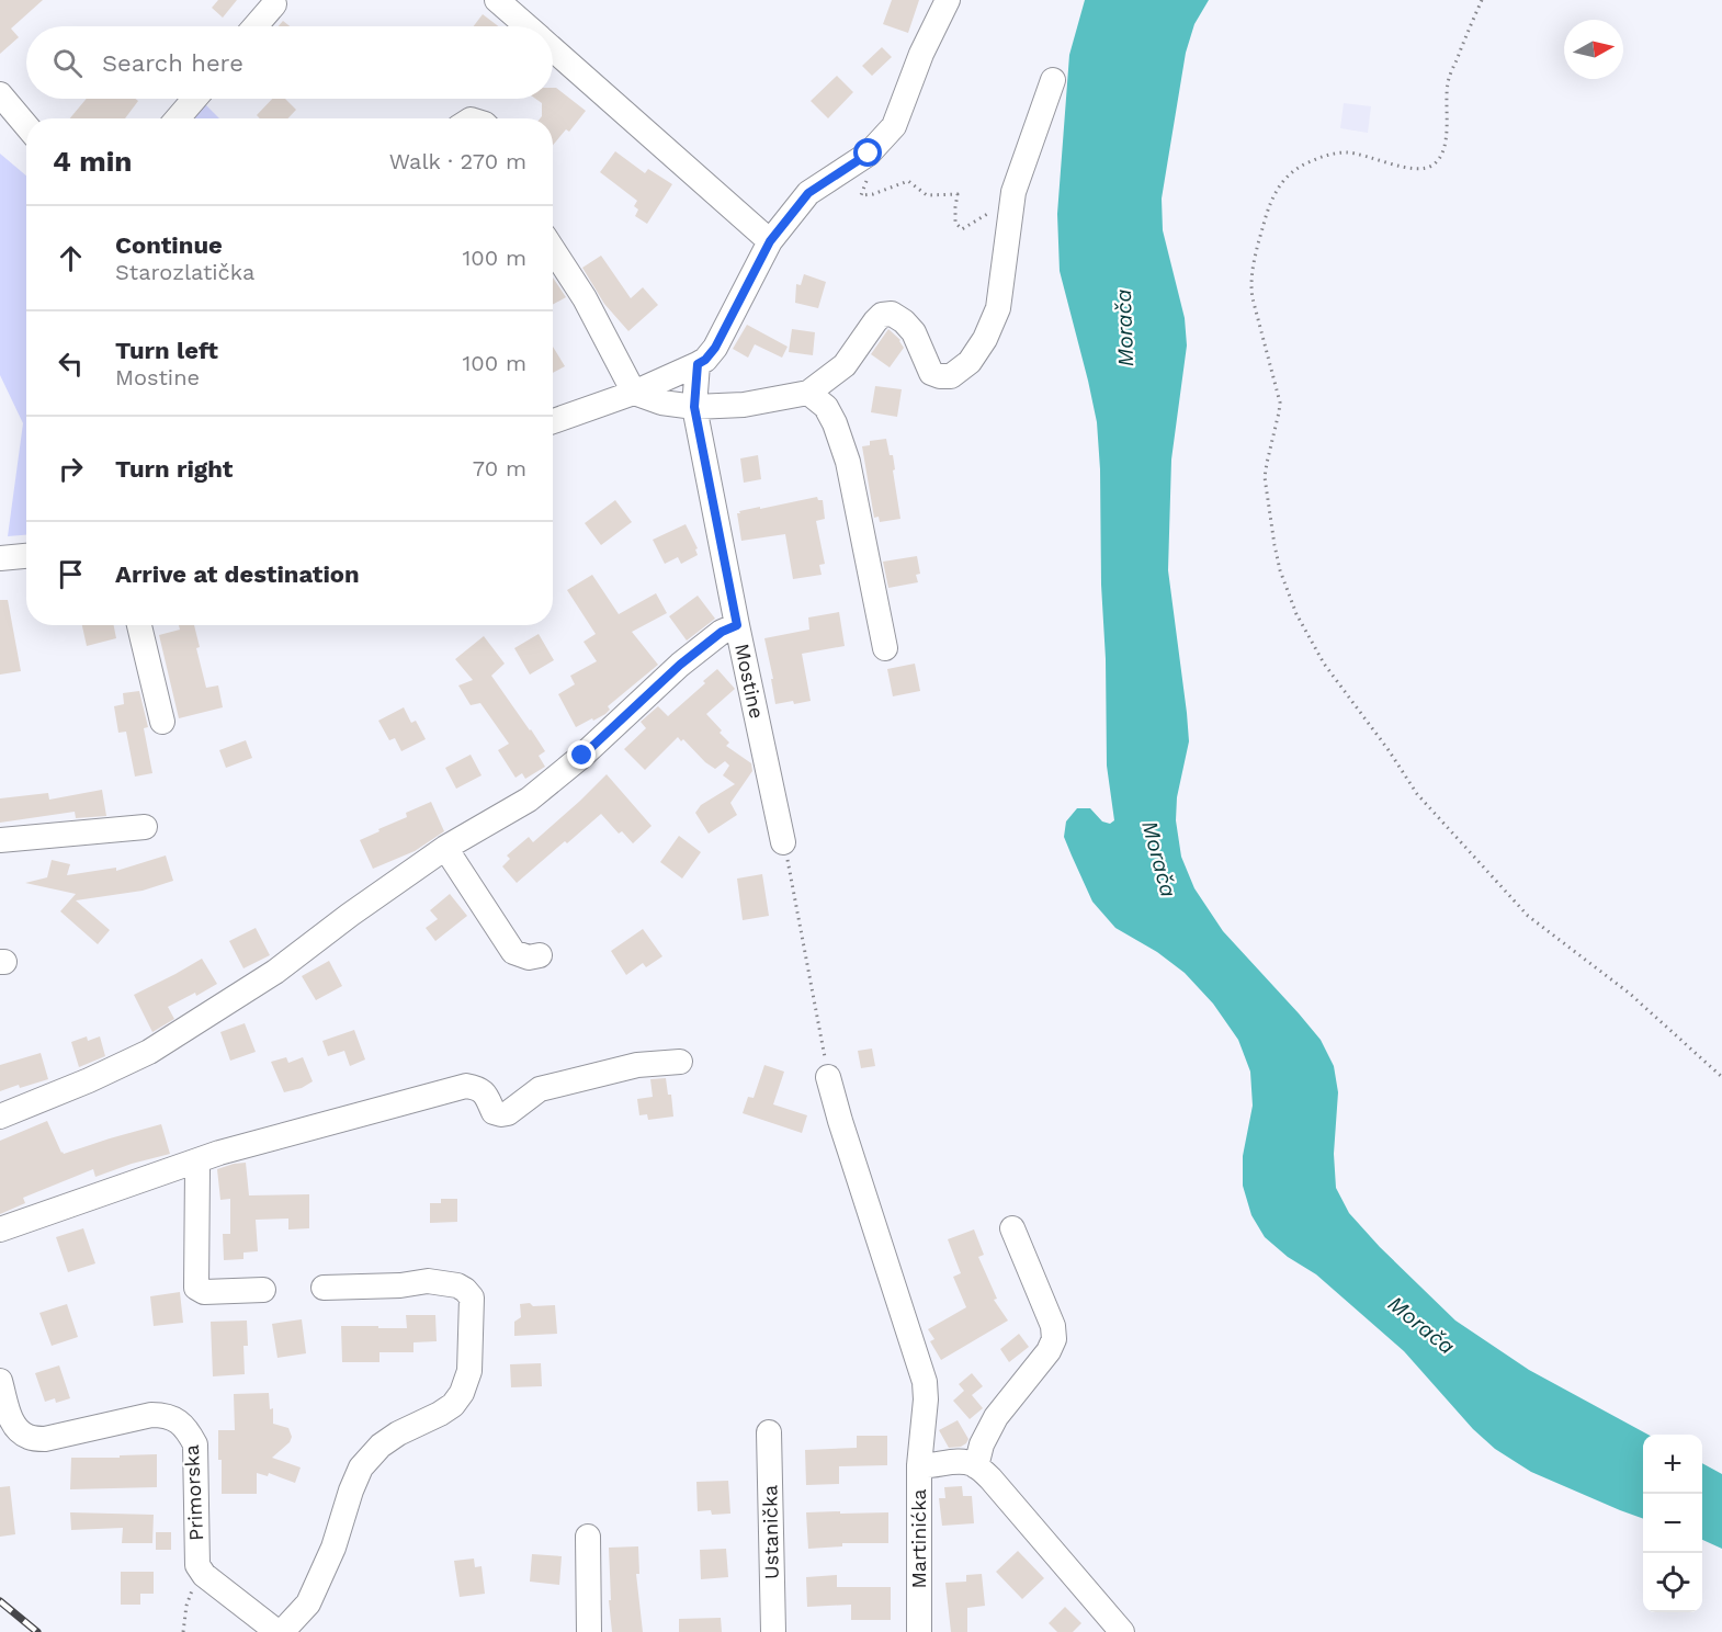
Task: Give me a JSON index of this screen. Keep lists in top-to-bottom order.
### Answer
{
  "streets": {
    "street": [
      "Mostine",
      "Primorska",
      "Ustanička",
      "Martinićka"
    ]
  },
  "water": ["Morača"],
  "north": "right",
  "page": {
    "search": "Search here",
    "heading": ["4 min", "Walk · 270 m"],
    "list": [
      ["Continue", "Starozlatička", "100 m"],
      ["Turn left", "Mostine", "100 m"],
      ["Turn right", "70 m"],
      "Arrive at destination"
    ],
    "map_buttons": ["+", "−"]
  }
}
